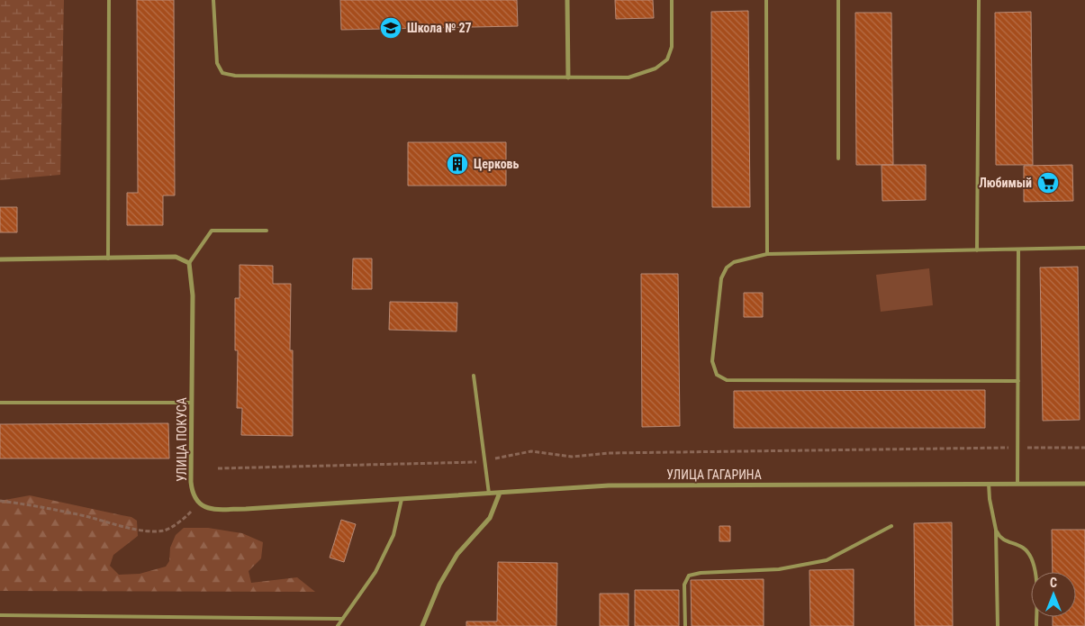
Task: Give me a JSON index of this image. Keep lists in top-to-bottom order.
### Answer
{
  "streets": {
    "street": ["УЛИЦА ПОКУСА", "УЛИЦА ГАГАРИНА"]
  },
  "places": {
    "school or university": ["Школа № 27"],
    "building": ["Церковь"],
    "supermarket": ["Любимый"]
  },
  "north": "top"
}
